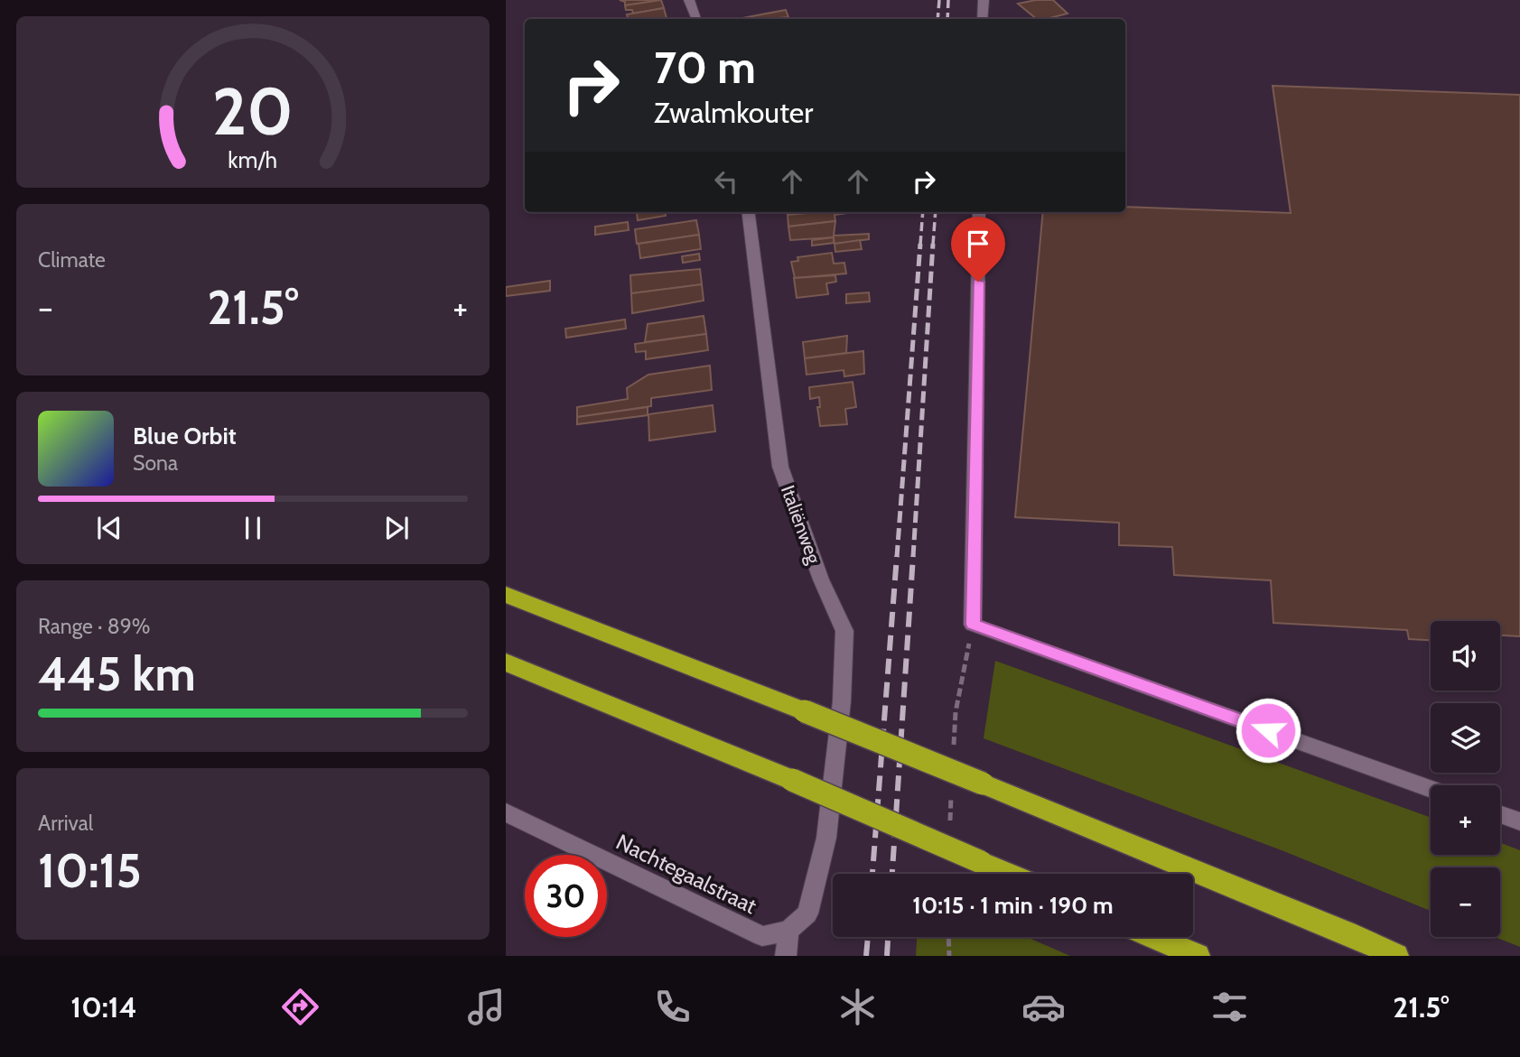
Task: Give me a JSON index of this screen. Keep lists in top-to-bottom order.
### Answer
{
  "streets": {
    "street": ["Italiënweg", "Nachtegaalstraat"]
  },
  "crossings": [
    ["Italiënweg", "Nachtegaalstraat"]
  ],
  "page": {
    "turn": ["70 m", "Zwalmkouter"],
    "tile": [
      "Climate",
      ["Range · 89%", "445 km"],
      ["Arrival", "10:15"]
    ],
    "heat": ["−", "21.5°", "+"],
    "song": ["Blue Orbit", "Sona"],
    "map_buttons": ["+", "−"],
    "limit": "30",
    "trip": "10:15 · 1 min · 190 m",
    "tabs": ["10:14", "21.5°"],
    "gauge": ["20", "km/h"]
  }
}
